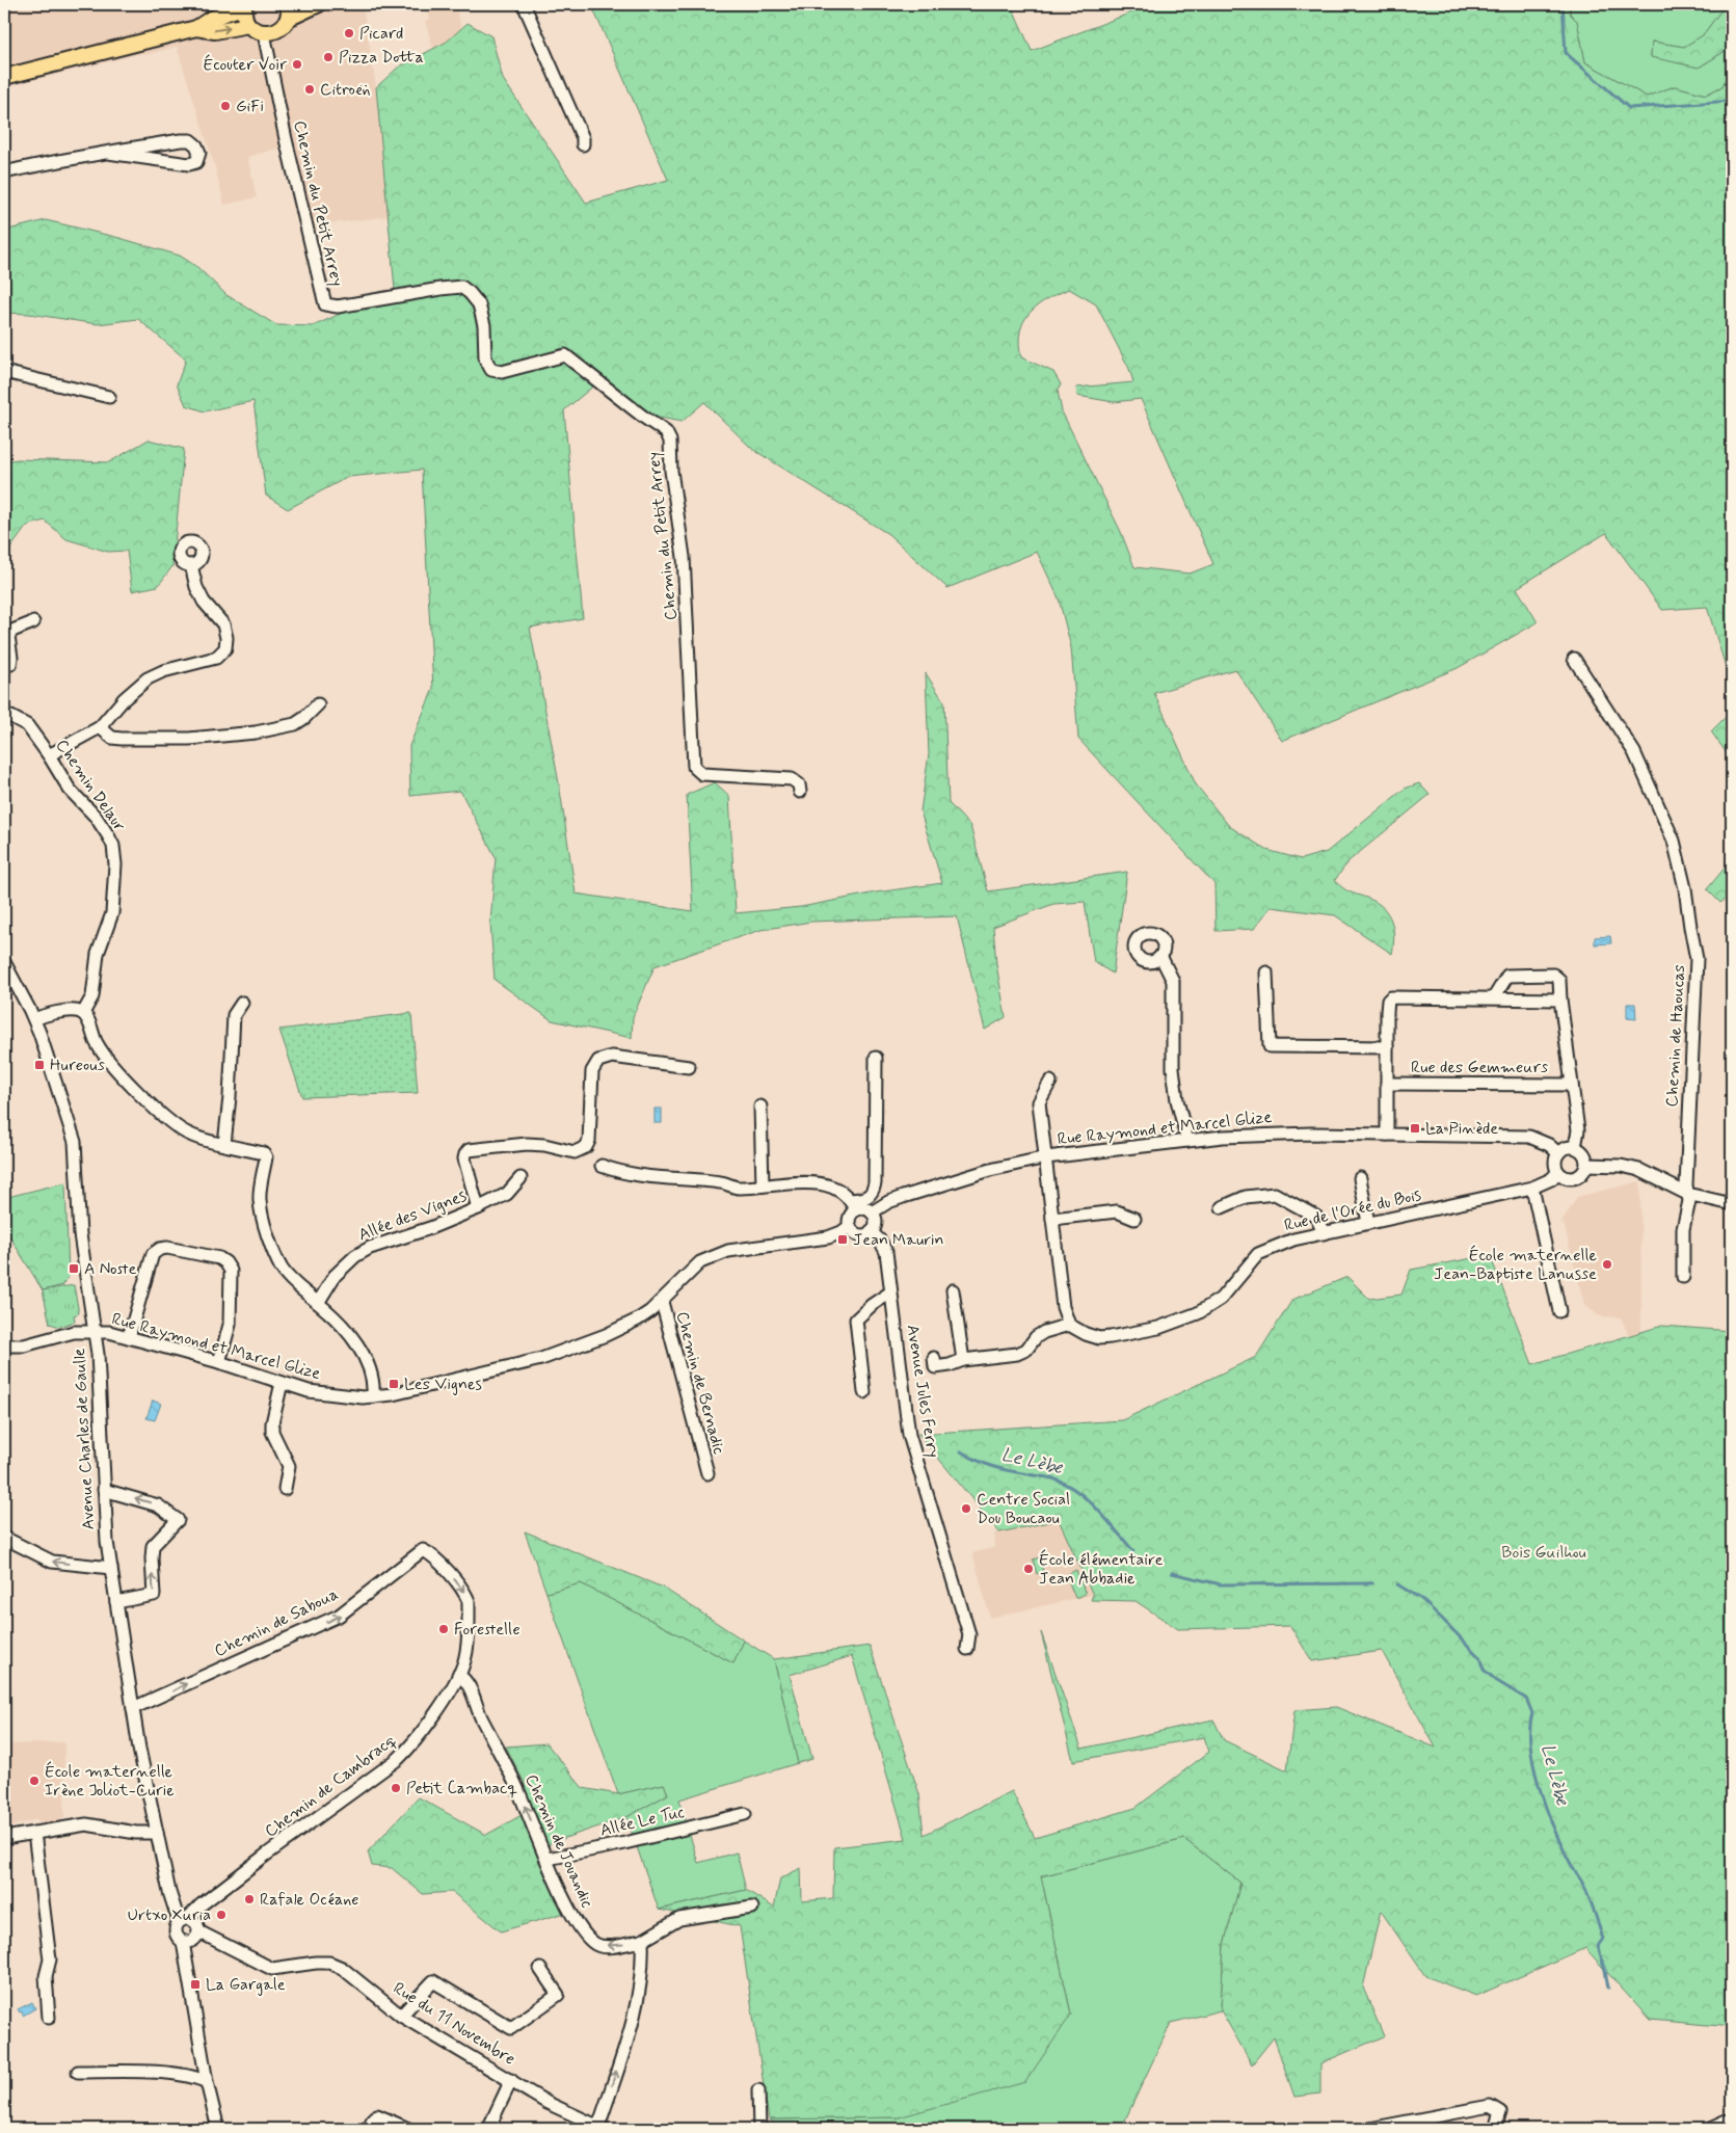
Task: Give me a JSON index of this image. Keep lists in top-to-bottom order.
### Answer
{
  "streets": {
    "street": [
      "Chemin du Petit Arrey",
      "Chemin Delaur",
      "Chemin de Haoucas",
      "Rue des Gemmeurs",
      "Rue Raymond et Marcel Glize",
      "Rue de l'Orée du Bois",
      "Allée des Vignes",
      "Chemin de Bernadic",
      "Avenue Jules Ferry",
      "Avenue Charles de Gaulle",
      "Chemin de Saboua",
      "Chemin de Cambracq",
      "Allée Le Tuc",
      "Chemin de Jouandic",
      "Rue du 11 Novembre"
    ]
  },
  "crossings": [
    ["Rue Raymond et Marcel Glize", "Rue de l'Orée du Bois"],
    ["Rue Raymond et Marcel Glize", "Chemin de Bernadic"],
    ["Rue Raymond et Marcel Glize", "Avenue Jules Ferry"],
    ["Rue Raymond et Marcel Glize", "Avenue Charles de Gaulle"],
    ["Avenue Charles de Gaulle", "Chemin de Saboua"],
    ["Avenue Charles de Gaulle", "Chemin de Cambracq"],
    ["Avenue Charles de Gaulle", "Rue du 11 Novembre"],
    ["Chemin de Saboua", "Chemin de Cambracq"],
    ["Chemin de Cambracq", "Chemin de Jouandic"],
    ["Chemin de Cambracq", "Rue du 11 Novembre"],
    ["Allée Le Tuc", "Chemin de Jouandic"]
  ],
  "one_way": ["Chemin de Saboua", "Chemin de Jouandic"],
  "water": ["Le Lèbe"],
  "parks": ["Bois Guilhou"],
  "places": {
    "other": [
      "Picard",
      "Pizza Dotta",
      "Écouter Voir",
      "Citroën",
      "GiFi",
      "École maternelle Jean-Baptiste Lanusse",
      "Centre Social Dou Boucaou",
      "École élémentaire Jean Abbadie",
      "Forestelle",
      "École maternelle Irène Joliot-Curie",
      "Petit Cambacq",
      "Rafale Océane",
      "Urtxo Xuria"
    ],
    "transit": [
      "Hureous",
      "La Pinède",
      "Jean Maurin",
      "A Noste",
      "Les Vignes",
      "La Gargale"
    ]
  }
}
